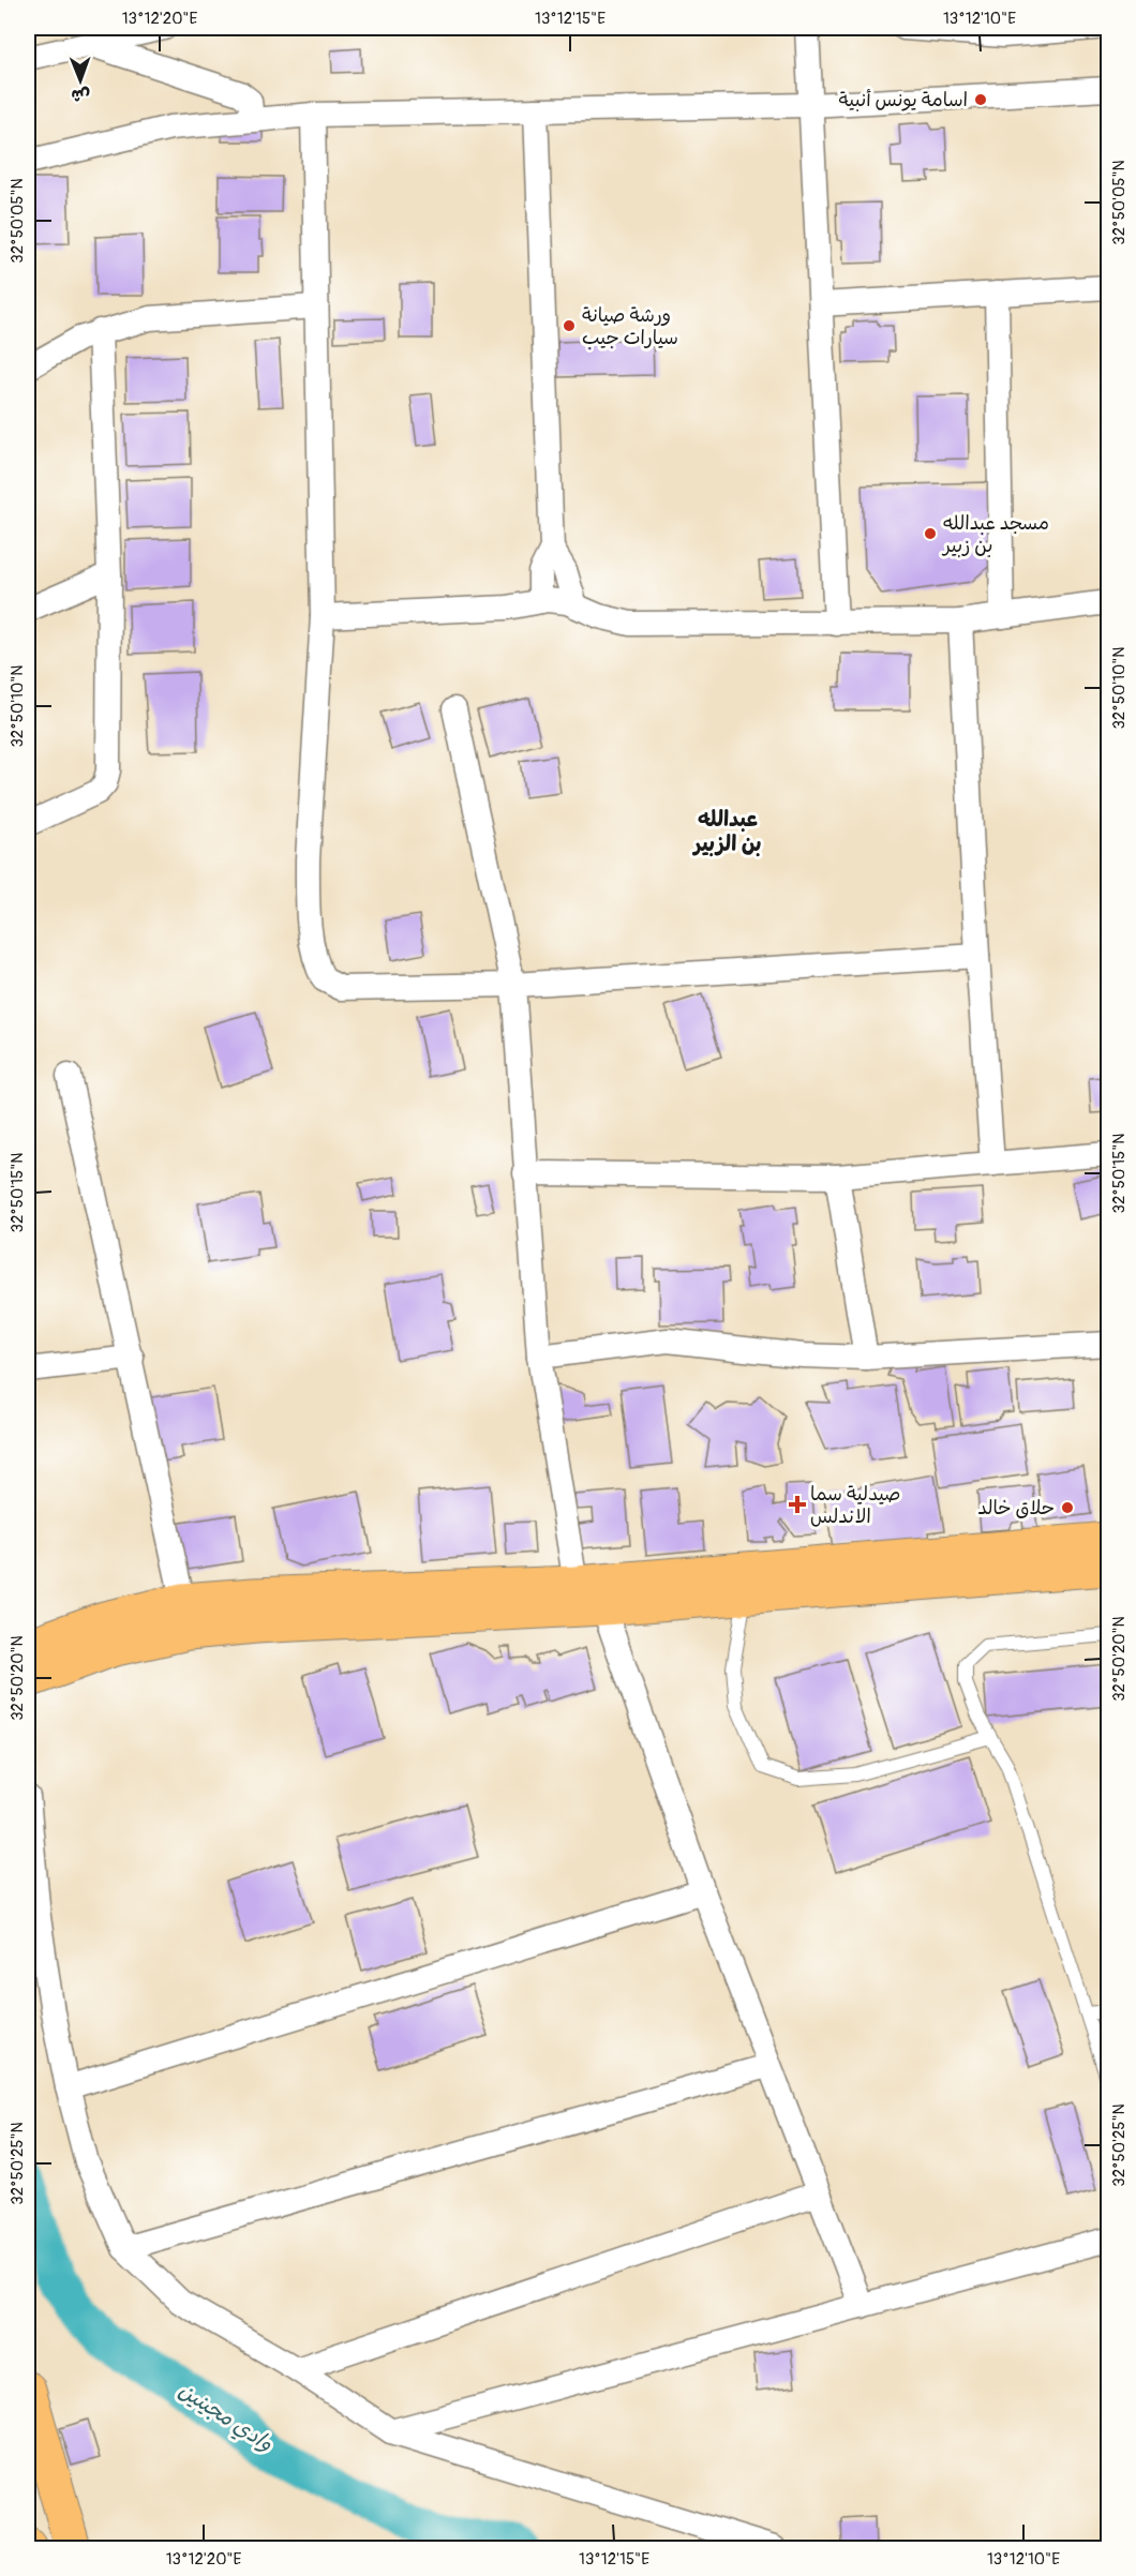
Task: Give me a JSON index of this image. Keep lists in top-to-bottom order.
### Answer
{
  "districts": ["عبدالله بن الزبير"],
  "water": ["وادي مجينين"],
  "places": {
    "other": [
      "اسامة يونس أنبية",
      "ورشة صيانة سيارات جيب",
      "مسجد عبدالله بن زبير",
      "حلاق خالد"
    ],
    "health": ["صيدلية سما الاندلس"]
  },
  "north": "bottom",
  "coordinates": [
    "13°12'20\"E",
    "13°12'15\"E",
    "13°12'10\"E",
    "32°50'05\"N",
    "32°50'10\"N",
    "32°50'15\"N",
    "32°50'20\"N",
    "32°50'25\"N"
  ]
}
